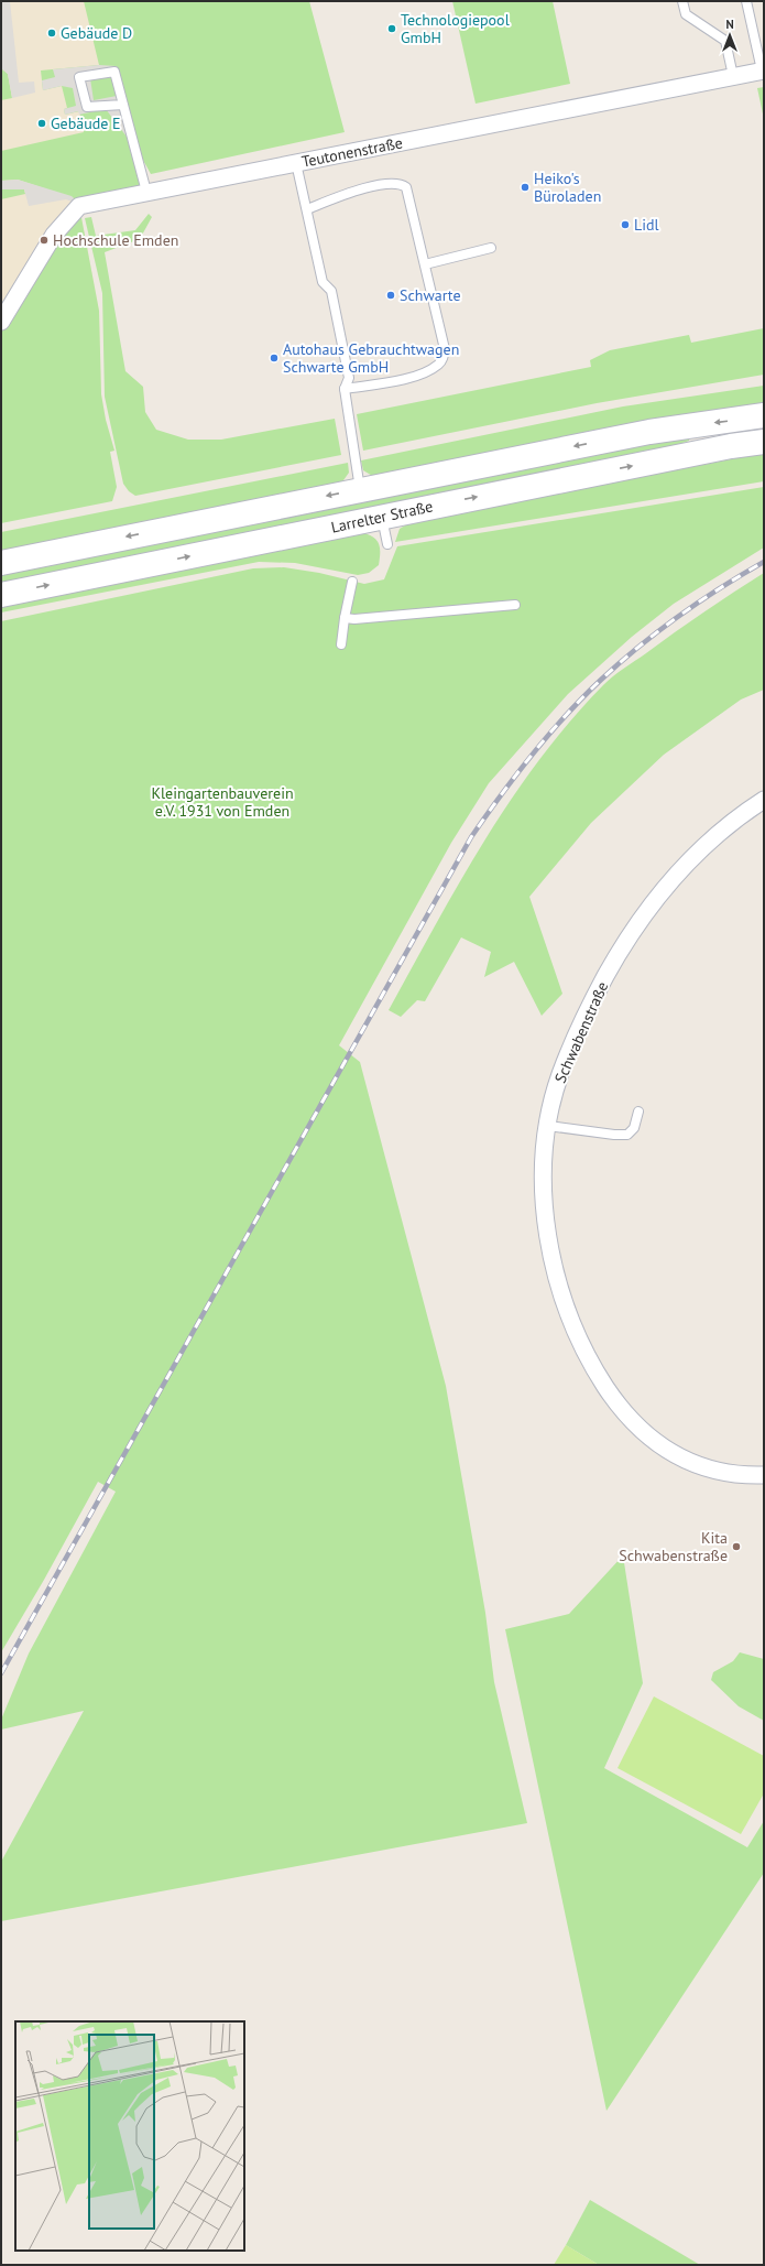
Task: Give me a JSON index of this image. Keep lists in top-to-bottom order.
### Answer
{
  "streets": {
    "street": ["Teutonenstraße", "Larrelter Straße", "Schwabenstraße"]
  },
  "parks": ["Kleingartenbauverein e.V. 1931 von Emden"],
  "places": [
    "Technologiepool GmbH",
    "Gebäude D",
    "Gebäude E",
    "Heiko's Büroladen",
    "Lidl",
    "Hochschule Emden",
    "Schwarte",
    "Autohaus Gebrauchtwagen Schwarte GmbH",
    "Kita Schwabenstraße"
  ],
  "north": "top"
}
